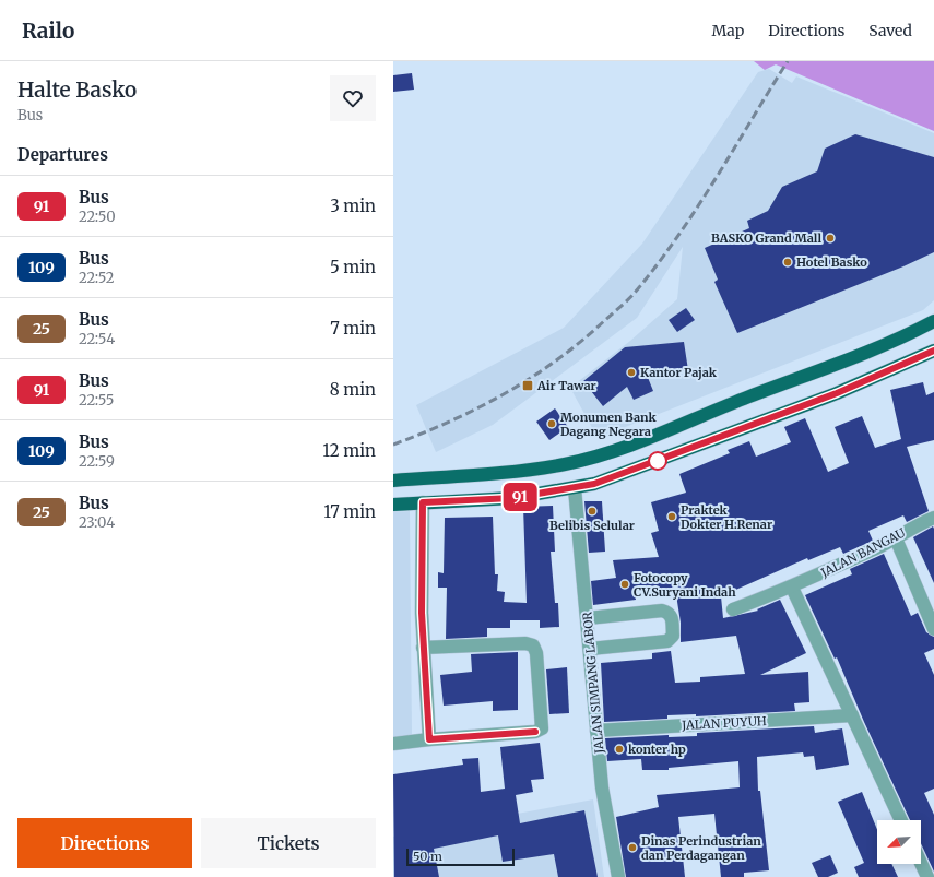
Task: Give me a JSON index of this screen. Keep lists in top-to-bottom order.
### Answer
{
  "streets": {
    "street": ["JALAN BANGAU", "JALAN SIMPANG LABOR", "JALAN PUYUH"]
  },
  "crossings": [
    ["JALAN SIMPANG LABOR", "JALAN PUYUH"]
  ],
  "places": {
    "other": [
      "BASKO Grand Mall",
      "Hotel Basko",
      "Kantor Pajak",
      "Monumen Bank Dagang Negara",
      "Belibis Selular",
      "Praktek Dokter H.Renar",
      "Fotocopy CV.Suryani Indah",
      "konter hp",
      "Dinas Perindustrian dan Perdagangan"
    ],
    "transit": ["Air Tawar"]
  },
  "lines": ["bus line 91"],
  "scale_bar": "50 m",
  "north": "bottom left",
  "page": {
    "header": "Railo",
    "nav": ["Map", "Directions", "Saved"],
    "heading": [
      ["Halte Basko", "Bus"],
      "Departures"
    ],
    "on_map": "91",
    "list": [
      {
        "mark": "91",
        "name": "Bus",
        "note": "22:50",
        "value": "3 min"
      },
      {
        "mark": "109",
        "name": "Bus",
        "note": "22:52",
        "value": "5 min"
      },
      {
        "mark": "25",
        "name": "Bus",
        "note": "22:54",
        "value": "7 min"
      },
      {
        "mark": "91",
        "name": "Bus",
        "note": "22:55",
        "value": "8 min"
      },
      {
        "mark": "109",
        "name": "Bus",
        "note": "22:59",
        "value": "12 min"
      },
      {
        "mark": "25",
        "name": "Bus",
        "note": "23:04",
        "value": "17 min"
      }
    ],
    "buttons": ["Directions", "Tickets"],
    "scale": "50 m"
  }
}
